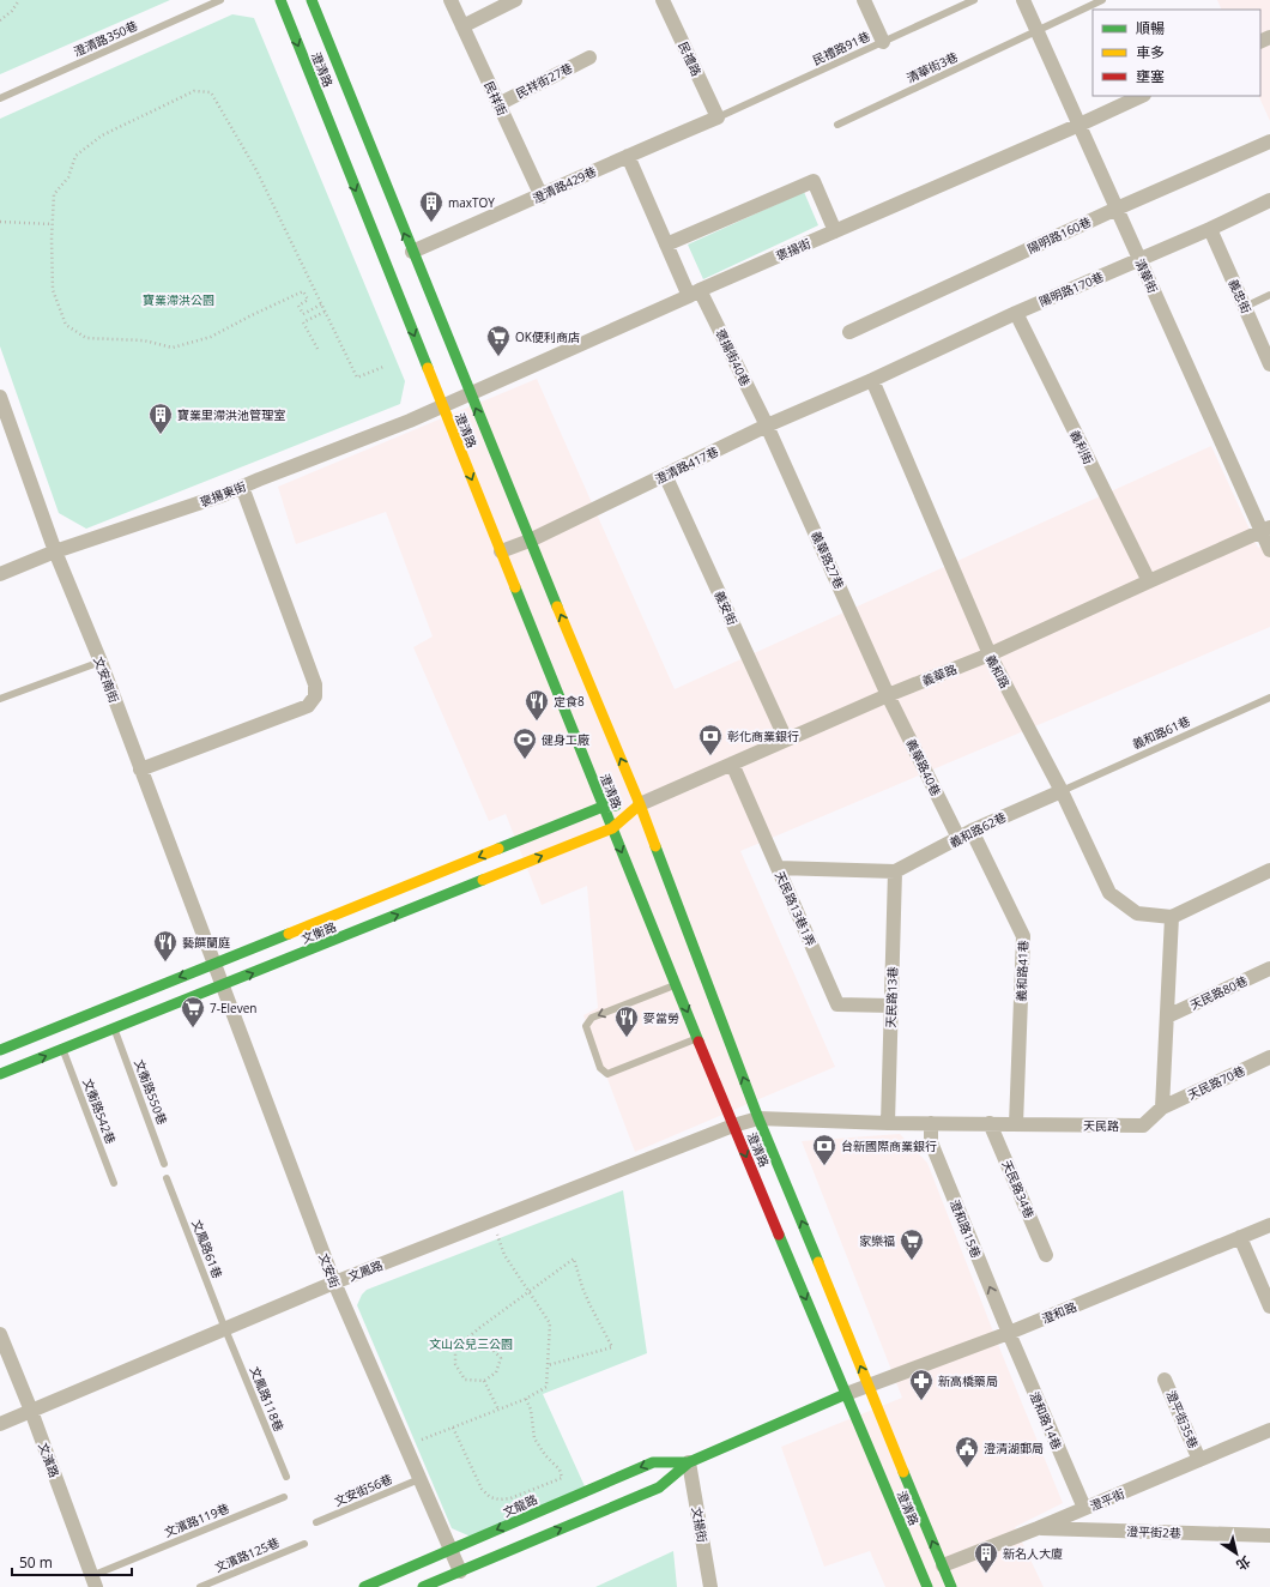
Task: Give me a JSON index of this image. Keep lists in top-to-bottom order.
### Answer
{
  "streets": {
    "main road": [
      "澄清路",
      "義華路",
      "文衡路",
      "文龍路"
    ],
    "street": [
      "民禮路",
      "民祥街27巷",
      "民祥街",
      "澄清路429巷",
      "陽明路160巷",
      "褒揚街",
      "清華街",
      "陽明路170巷",
      "義忠街",
      "褒揚街40巷",
      "義利街",
      "澄清路417巷",
      "褒揚東街",
      "義華路27巷",
      "義安街",
      "義和路",
      "文安南街",
      "義華路40巷",
      "義和路62巷",
      "天民路13巷1弄",
      "義和路41巷",
      "天民路80巷",
      "天民路13巷",
      "天民路70巷",
      "天民路",
      "天民路34巷",
      "澄和路15巷",
      "文安街",
      "文鳳路",
      "澄和路",
      "澄平街35巷",
      "澄和路14巷",
      "文濱路",
      "澄平街",
      "文揚街",
      "澄平街2巷"
    ],
    "lane": [
      "澄清路350巷",
      "民禮路91巷",
      "清華街3巷",
      "義和路61巷",
      "文衡路550巷",
      "文衡路542巷",
      "文鳳路61巷",
      "文鳳路118巷",
      "文安街56巷",
      "文濱路119巷",
      "文濱路125巷"
    ]
  },
  "crossings": [
    ["民禮路91巷", "民禮路"],
    ["民禮路91巷", "澄清路429巷"],
    ["民禮路", "澄清路429巷"],
    ["清華街3巷", "清華街"],
    ["澄清路", "澄清路429巷"],
    ["澄清路", "褒揚街"],
    ["澄清路", "澄清路417巷"],
    ["澄清路", "褒揚東街"],
    ["澄清路", "義華路"],
    ["澄清路", "文衡路"],
    ["澄清路", "天民路"],
    ["澄清路", "文鳳路"],
    ["澄清路", "澄和路"],
    ["澄清路", "澄平街"],
    ["澄清路", "文龍路"],
    ["民祥街27巷", "民祥街"],
    ["民祥街", "澄清路429巷"],
    ["澄清路429巷", "褒揚街40巷"],
    ["陽明路160巷", "清華街"],
    ["褒揚街", "清華街"],
    ["褒揚街", "褒揚街40巷"],
    ["褒揚街", "褒揚東街"],
    ["清華街", "陽明路170巷"],
    ["清華街", "義華路"],
    ["陽明路170巷", "義忠街"],
    ["陽明路170巷", "義利街"],
    ["陽明路170巷", "澄清路417巷"],
    ["陽明路170巷", "義和路"],
    ["褒揚街40巷", "澄清路417巷"],
    ["褒揚街40巷", "義華路27巷"],
    ["義利街", "義華路"],
    ["澄清路417巷", "義華路27巷"],
    ["澄清路417巷", "義安街"],
    ["澄清路417巷", "義和路"],
    ["褒揚東街", "文安南街"],
    ["義華路27巷", "義華路"],
    ["義華路27巷", "義華路40巷"],
    ["義安街", "義華路"],
    ["義和路", "義華路"],
    ["義和路", "義和路61巷"],
    ["義和路", "義和路62巷"],
    ["義華路", "義華路40巷"],
    ["義華路", "天民路13巷1弄"],
    ["義華路", "文衡路"],
    ["文安南街", "文衡路"],
    ["文安南街", "文安街"],
    ["義和路61巷", "義和路62巷"],
    ["義華路40巷", "義和路62巷"],
    ["義和路62巷", "義和路41巷"],
    ["義和路62巷", "天民路13巷"],
    ["天民路13巷1弄", "天民路13巷"],
    ["文衡路", "文衡路550巷"],
    ["文衡路", "文衡路542巷"],
    ["文衡路", "文安街"],
    ["義和路41巷", "天民路"],
    ["天民路13巷", "天民路"],
    ["天民路70巷", "天民路"],
    ["天民路", "天民路34巷"],
    ["天民路", "澄和路15巷"],
    ["天民路", "文鳳路"],
    ["澄和路15巷", "澄和路"],
    ["澄和路15巷", "澄和路14巷"],
    ["文鳳路61巷", "文鳳路"],
    ["文鳳路61巷", "文鳳路118巷"],
    ["文安街", "文鳳路"],
    ["文安街", "文安街56巷"],
    ["文安街", "文龍路"],
    ["文鳳路", "文鳳路118巷"],
    ["文鳳路", "文濱路"],
    ["澄和路", "澄和路14巷"],
    ["澄和路", "文龍路"],
    ["澄平街35巷", "澄平街"],
    ["澄和路14巷", "澄平街"],
    ["文濱路", "文濱路119巷"],
    ["澄平街", "澄平街2巷"],
    ["文龍路", "文揚街"]
  ],
  "one_way": ["澄和路15巷"],
  "parks": ["寶業滯洪公園", "文山公兒三公園"],
  "places": {
    "building": ["maxTOY", "寶業里滯洪池管理室", "新名人大廈"],
    "supermarket": ["OK便利商店", "7-Eleven", "家樂福"],
    "restaurant": ["定食8", "藝饌蘭庭", "麥當勞"],
    "bank": ["彰化商業銀行", "台新國際商業銀行"],
    "sports": ["健身工廠"],
    "pharmacy": ["新高橋藥局"],
    "public building": ["澄清湖郵局"]
  },
  "legend": ["順暢", "車多", "壅塞"],
  "scale_bar": "50 m",
  "north": "bottom right"
}
